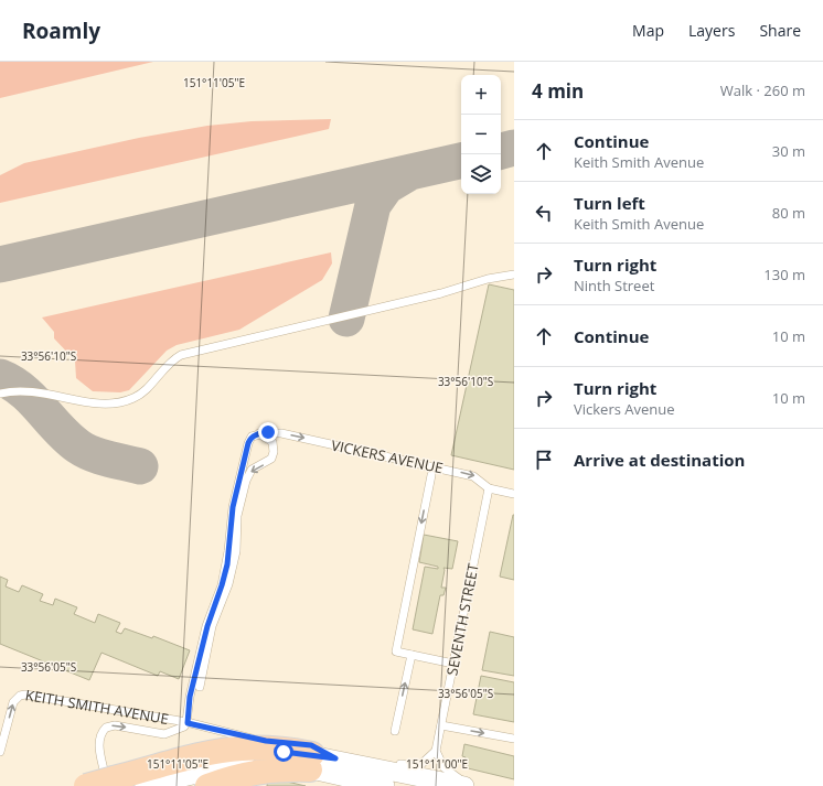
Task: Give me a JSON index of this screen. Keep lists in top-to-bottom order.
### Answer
{
  "streets": {
    "street": ["KEITH SMITH AVENUE"],
    "lane": ["VICKERS AVENUE", "SEVENTH STREET"]
  },
  "crossings": [
    ["VICKERS AVENUE", "SEVENTH STREET"]
  ],
  "one_way": ["VICKERS AVENUE"],
  "page": {
    "header": "Roamly",
    "nav": ["Map", "Layers", "Share"],
    "heading": ["4 min", "Walk · 260 m"],
    "map_buttons": ["+", "−"],
    "list": [
      ["Continue", "Keith Smith Avenue", "30 m"],
      ["Turn left", "Keith Smith Avenue", "80 m"],
      ["Turn right", "Ninth Street", "130 m"],
      ["Continue", "10 m"],
      ["Turn right", "Vickers Avenue", "10 m"],
      "Arrive at destination"
    ]
  },
  "coordinates": [
    "151°11'05\"E",
    "33°56'10\"S",
    "33°56'05\"S",
    "151°11'00\"E"
  ]
}
